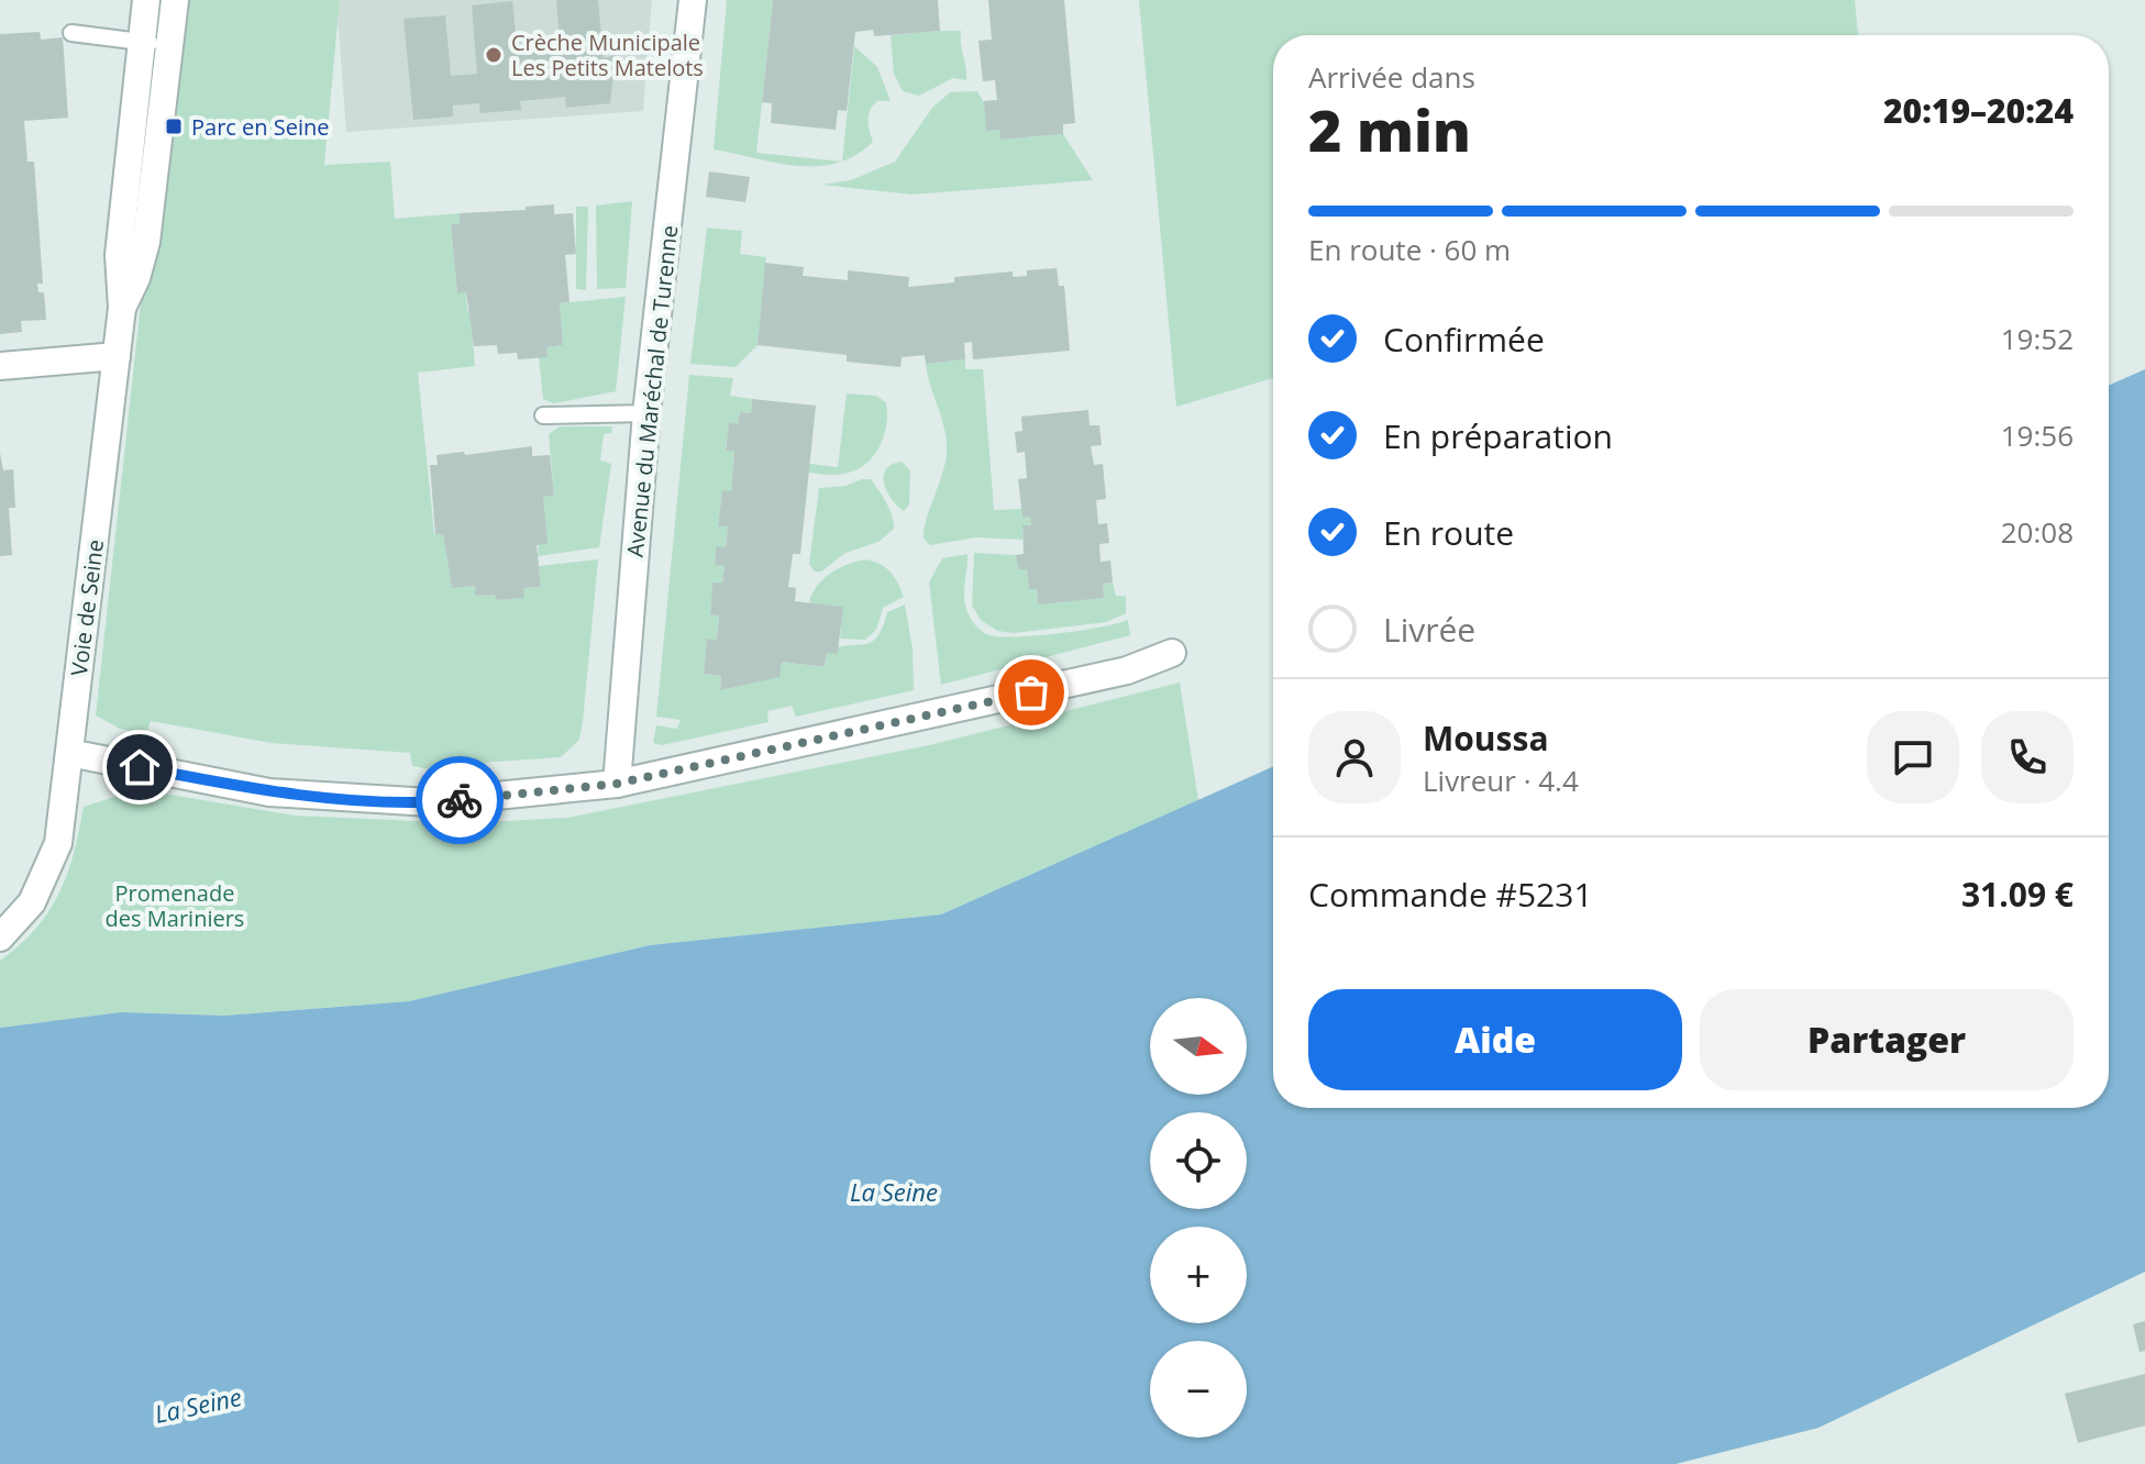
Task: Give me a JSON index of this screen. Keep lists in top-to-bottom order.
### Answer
{
  "streets": {
    "street": ["Avenue du Maréchal de Turenne", "Voie de Seine"]
  },
  "water": ["La Seine"],
  "parks": ["Promenade des Mariniers"],
  "places": {
    "other": ["Crèche Municipale Les Petits Matelots"],
    "transit": ["Parc en Seine"]
  },
  "north": "right",
  "page": {
    "heading": ["2 min", "Arrivée dans", "20:19–20:24"],
    "panel": [
      "Moussa",
      "Livreur · 4.4",
      "Commande #5231",
      "31.09 €"
    ],
    "bar": "En route · 60 m",
    "list": [
      ["Confirmée", "19:52"],
      ["En préparation", "19:56"],
      ["En route", "20:08"],
      "Livrée"
    ],
    "buttons": ["Aide", "Partager"],
    "map_buttons": ["+", "−"]
  }
}
